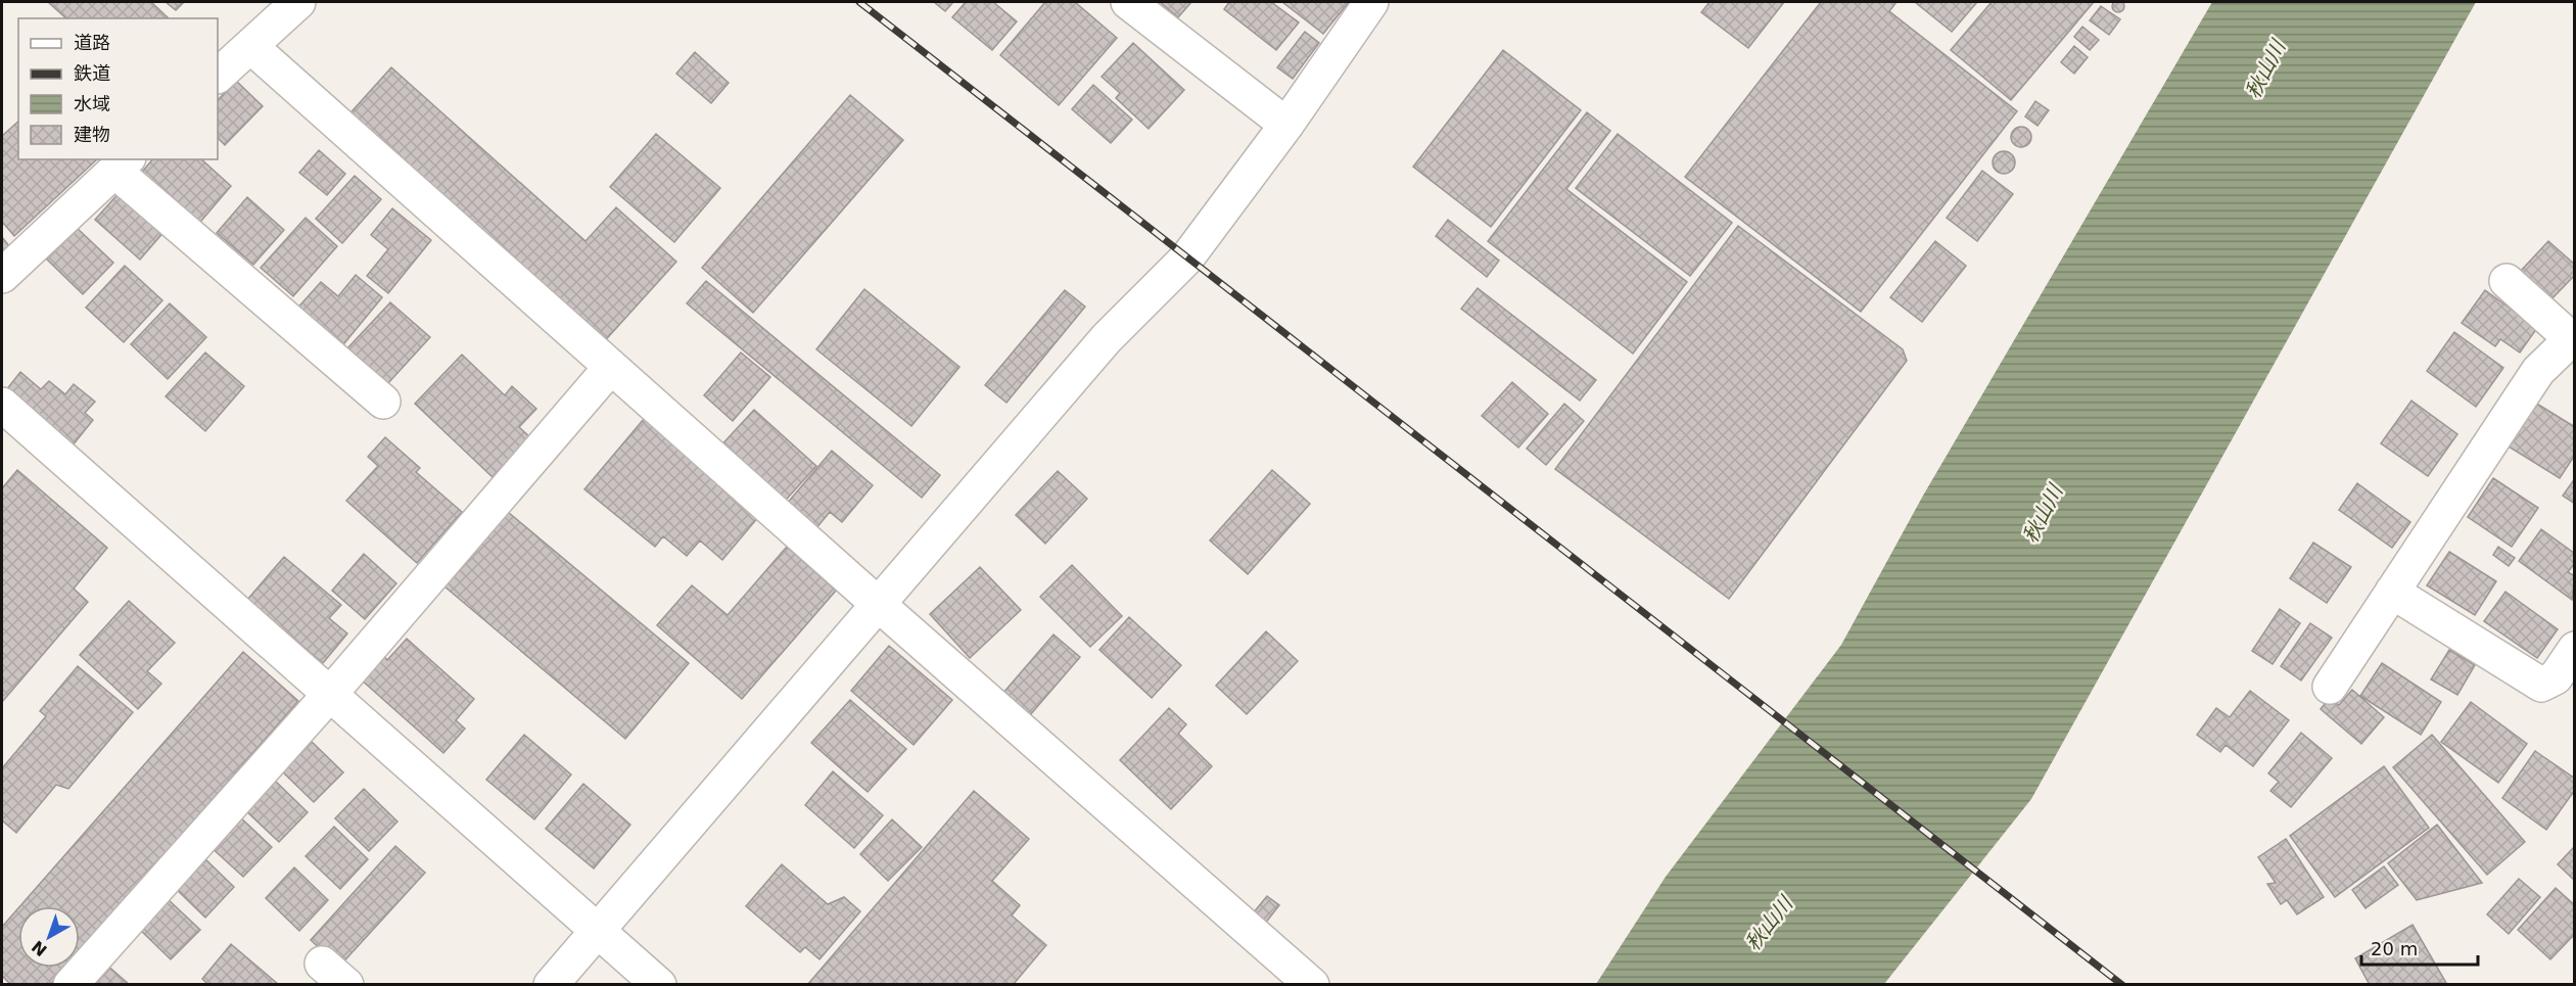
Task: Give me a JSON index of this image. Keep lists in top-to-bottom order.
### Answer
{
  "water": ["秋山川"],
  "legend": [
    "道路",
    "鉄道",
    "水域",
    "建物"
  ],
  "scale_bar": "20 m",
  "north": "bottom left"
}
